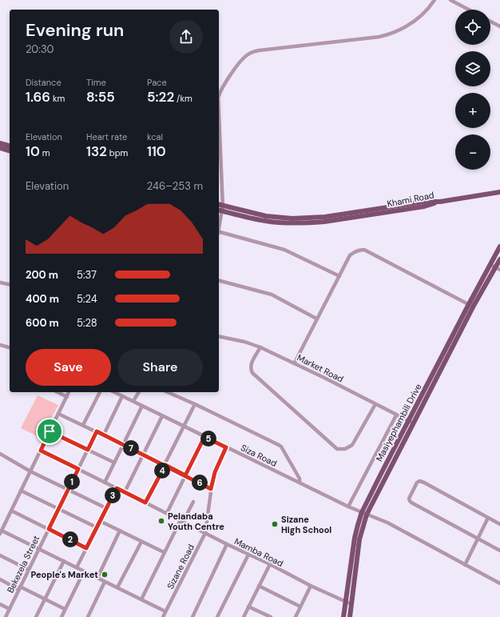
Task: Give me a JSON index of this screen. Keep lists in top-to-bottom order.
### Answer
{
  "streets": {
    "main road": ["Khami Road", "Masiyephambili Drive"],
    "street": [
      "Market Road",
      "Siza Road",
      "Mamba Road",
      "Bekezela Street",
      "Sizane Road"
    ]
  },
  "crossings": [
    ["Market Road", "Masiyephambili Drive"],
    ["Masiyephambili Drive", "Siza Road"],
    ["Masiyephambili Drive", "Mamba Road"],
    ["Siza Road", "Sizane Road"],
    ["Mamba Road", "Bekezela Street"],
    ["Mamba Road", "Sizane Road"]
  ],
  "places": ["Pelandaba Youth Centre", "Sizane High School", "People's Market"],
  "page": {
    "map_buttons": ["+", "−"],
    "heading": ["Evening run", "20:30"],
    "stats": [
      ["Distance", "1.66 km"],
      ["Time", "8:55"],
      ["Pace", "5:22 /km"],
      ["Elevation", "10 m"],
      ["Heart rate", "132 bpm"],
      ["kcal", "110"]
    ],
    "chart": ["Elevation", "246–253 m"],
    "list": [
      {
        "name": "200 m",
        "note": "5:37"
      },
      {
        "name": "400 m",
        "note": "5:24"
      },
      {
        "name": "600 m",
        "note": "5:28"
      }
    ],
    "buttons": ["Save", "Share"],
    "pins": [
      "5",
      "7",
      "4",
      "1",
      "6",
      "3",
      "2"
    ]
  }
}
